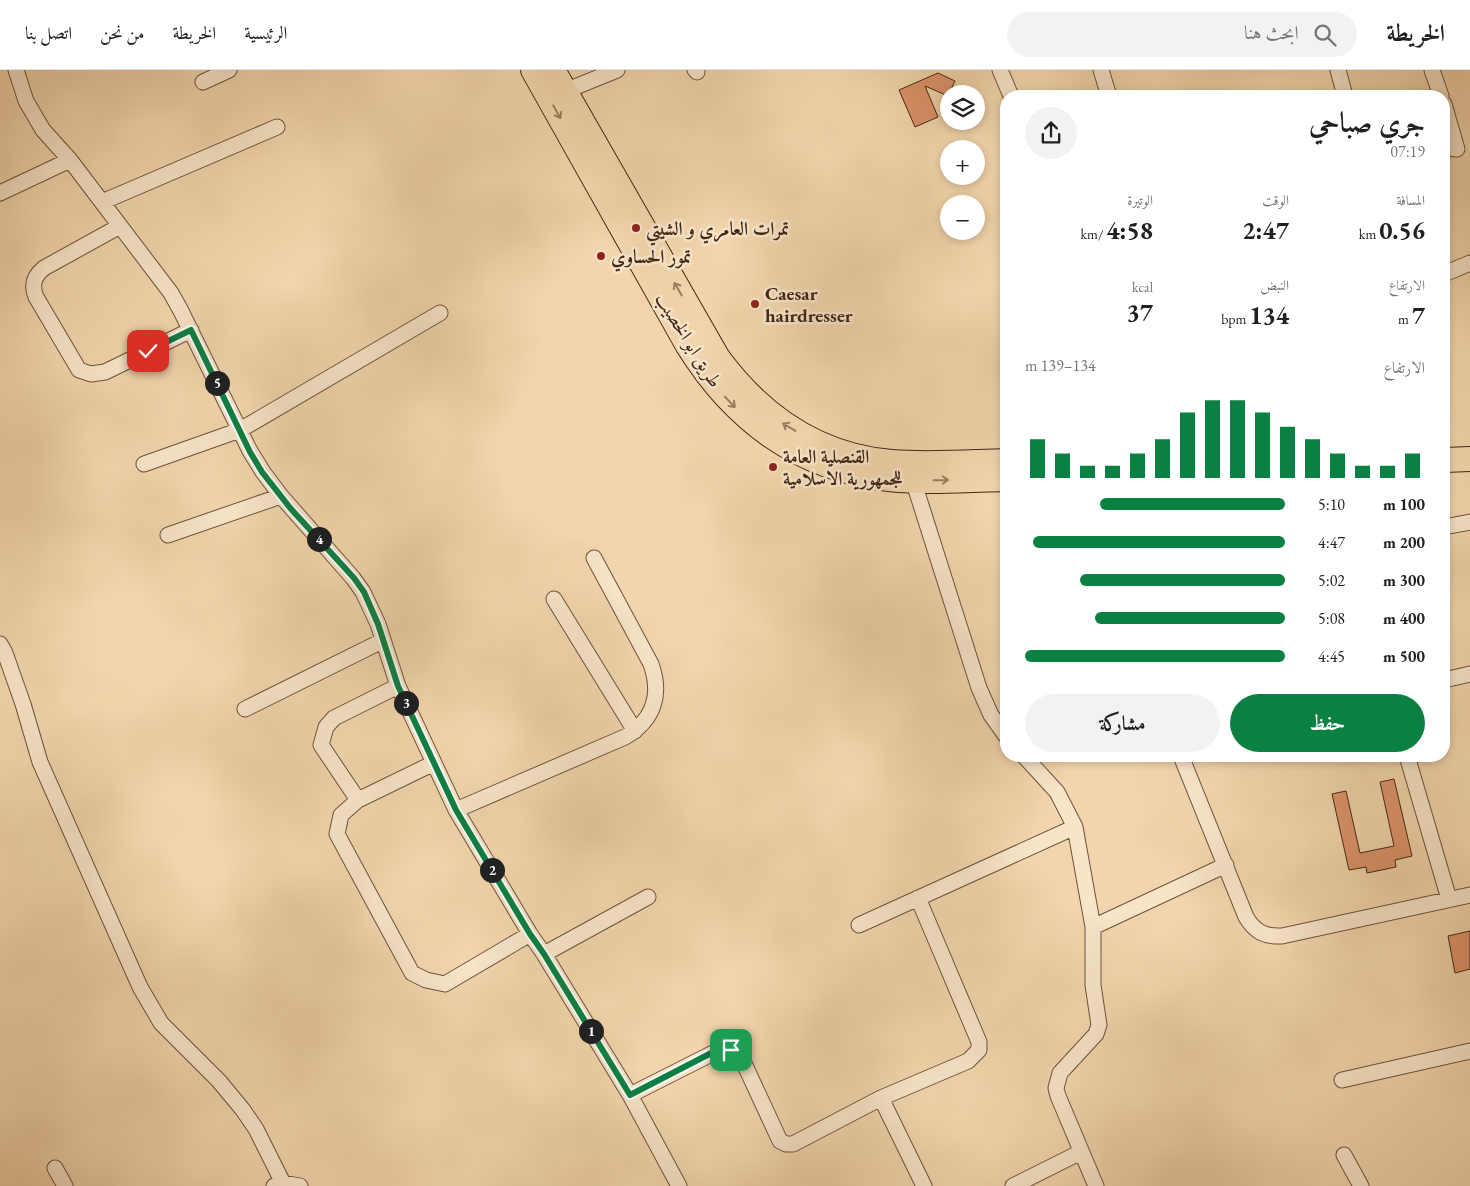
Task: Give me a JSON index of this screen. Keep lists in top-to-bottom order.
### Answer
{
  "streets": {
    "main road": ["طريق ابو الخصيب"]
  },
  "places": [
    "تمرات العامري و الشيتي",
    "تمور الحساوي",
    "Caesar hairdresser",
    "القنصلية العامة للجمهورية الاسلامية"
  ],
  "page": {
    "header": "الخريطة",
    "search": "ابحث هنا",
    "nav": [
      "الرئيسية",
      "الخريطة",
      "من نحن",
      "اتصل بنا"
    ],
    "map_buttons": ["+", "−"],
    "heading": ["جري صباحي", "07:19"],
    "stats": [
      ["المسافة", "0.56 km"],
      ["الوقت", "2:47"],
      ["الوتيرة", "4:58 /km"],
      ["الارتفاع", "7 m"],
      ["النبض", "134 bpm"],
      ["kcal", "37"]
    ],
    "chart": ["الارتفاع", "134–139 m"],
    "pins": [
      "5",
      "4",
      "3",
      "2",
      "1"
    ],
    "list": [
      {
        "name": "100 m",
        "note": "5:10"
      },
      {
        "name": "200 m",
        "note": "4:47"
      },
      {
        "name": "300 m",
        "note": "5:02"
      },
      {
        "name": "400 m",
        "note": "5:08"
      },
      {
        "name": "500 m",
        "note": "4:45"
      }
    ],
    "buttons": ["حفظ", "مشاركة"]
  }
}
